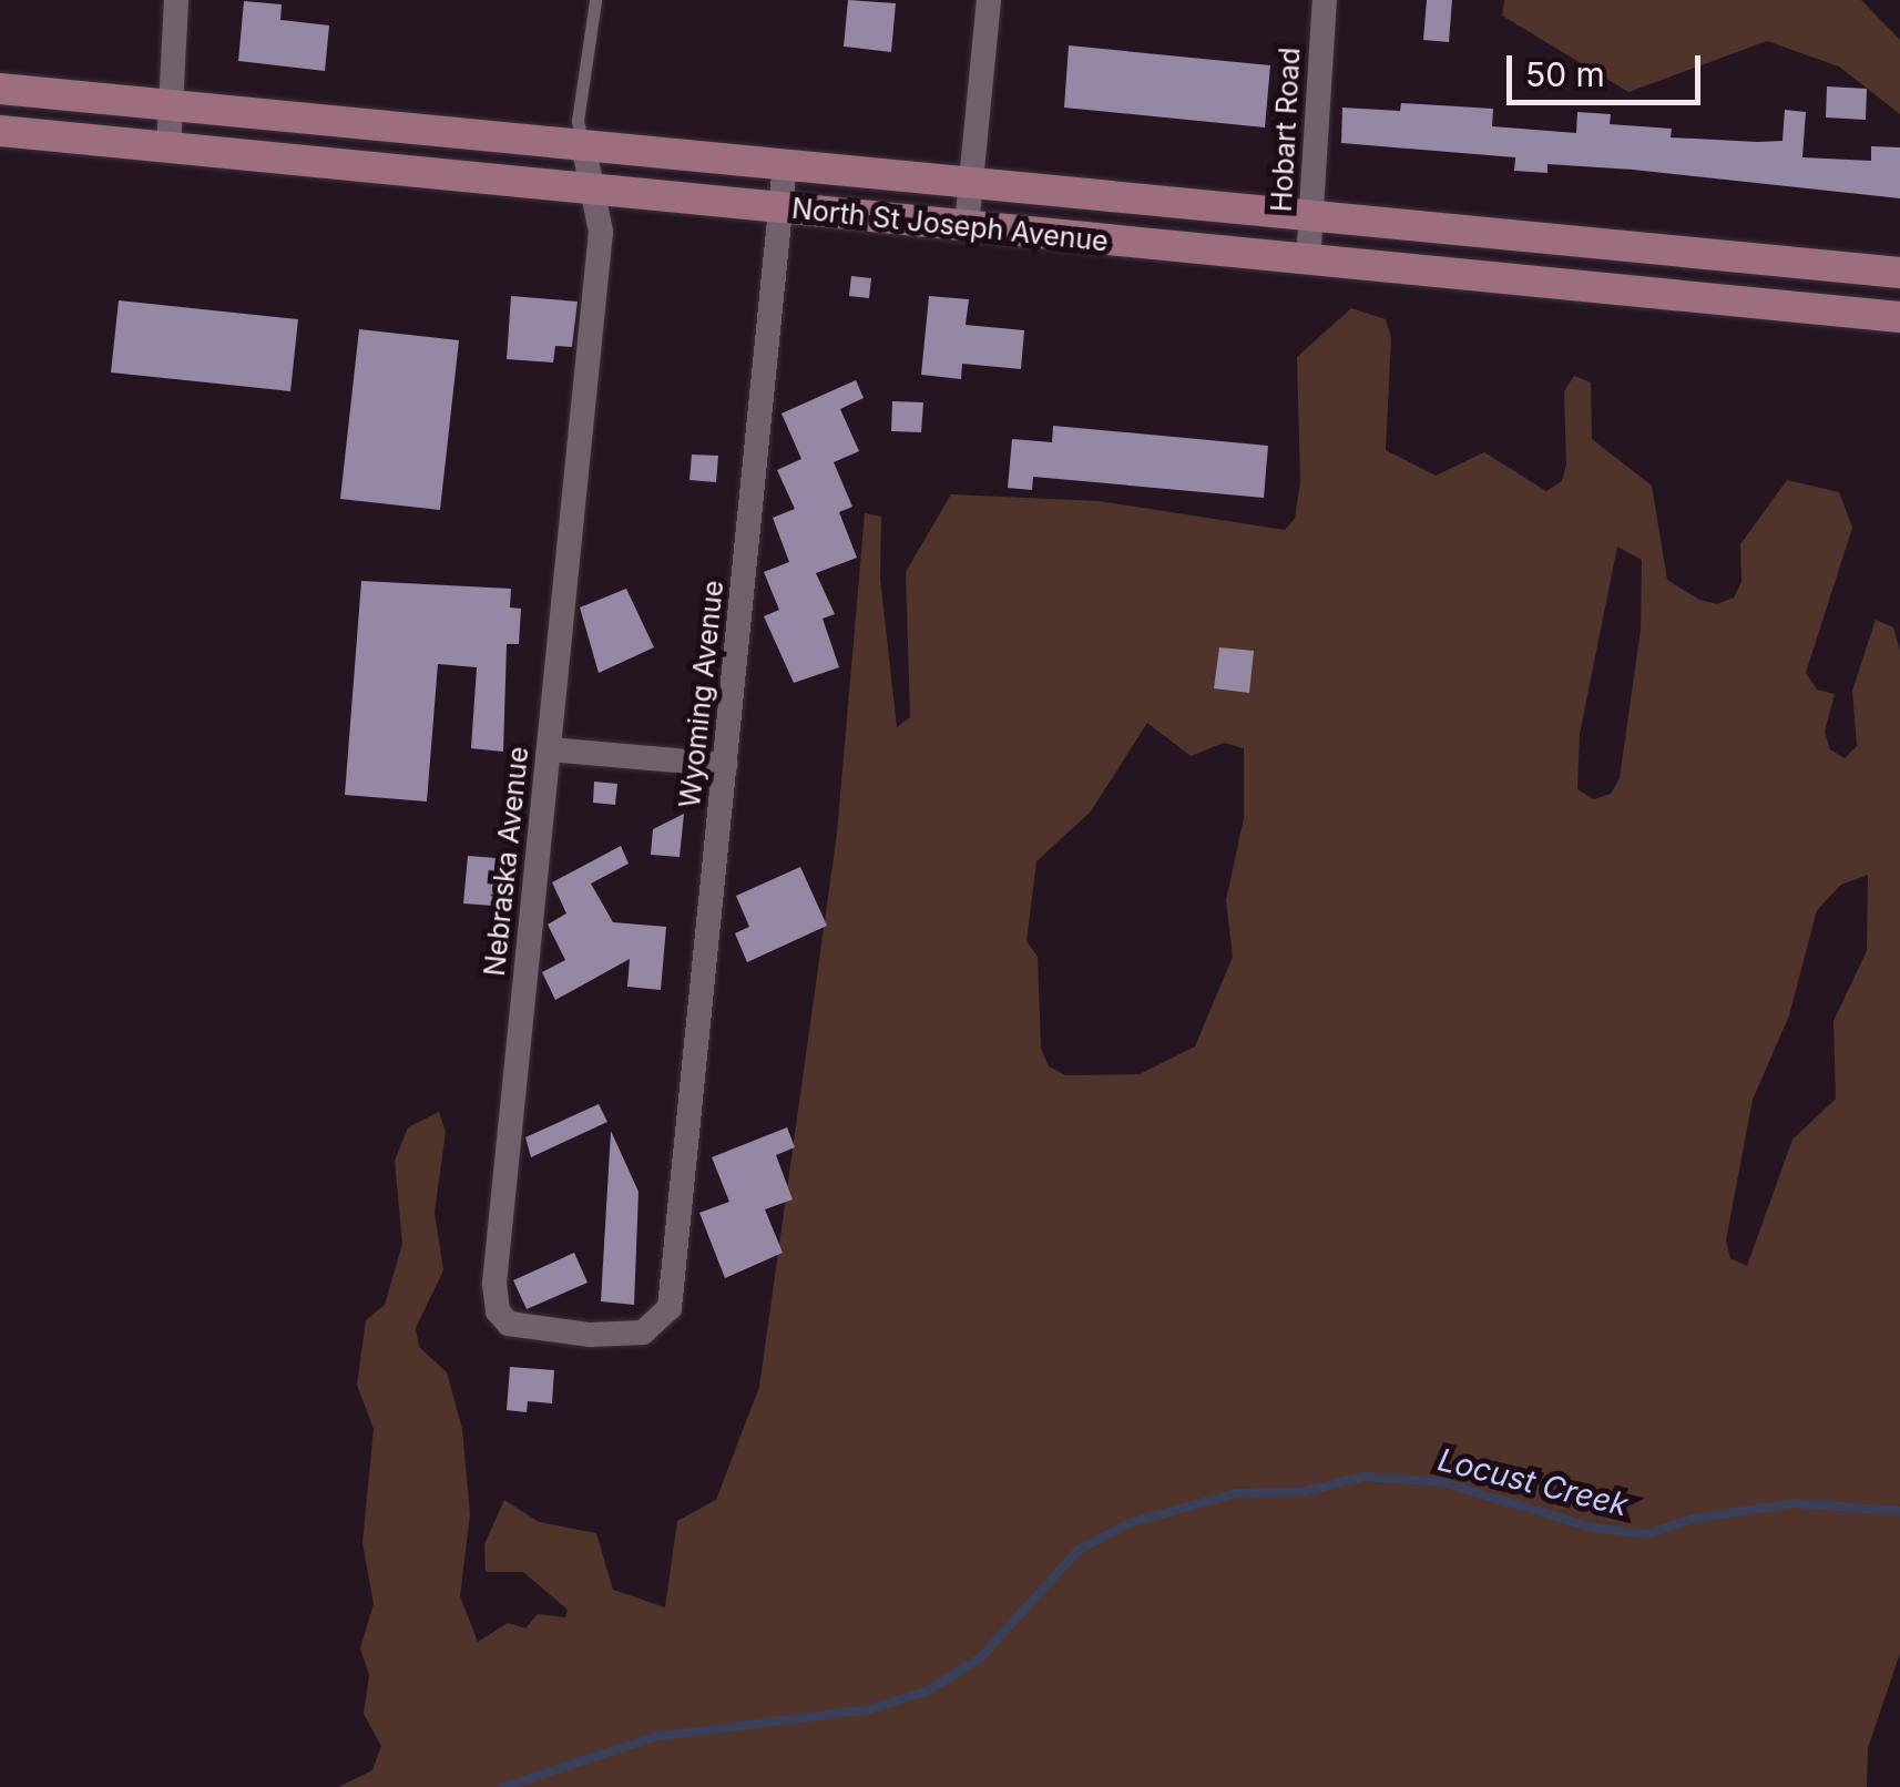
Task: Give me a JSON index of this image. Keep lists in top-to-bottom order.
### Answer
{
  "streets": {
    "main road": ["North St Joseph Avenue"],
    "street": ["Hobart Road", "Wyoming Avenue", "Nebraska Avenue"]
  },
  "crossings": [
    ["Hobart Road", "North St Joseph Avenue"],
    ["North St Joseph Avenue", "Wyoming Avenue"],
    ["North St Joseph Avenue", "Nebraska Avenue"],
    ["Wyoming Avenue", "Nebraska Avenue"]
  ],
  "water": ["Locust Creek"],
  "scale_bar": "50 m"
}
